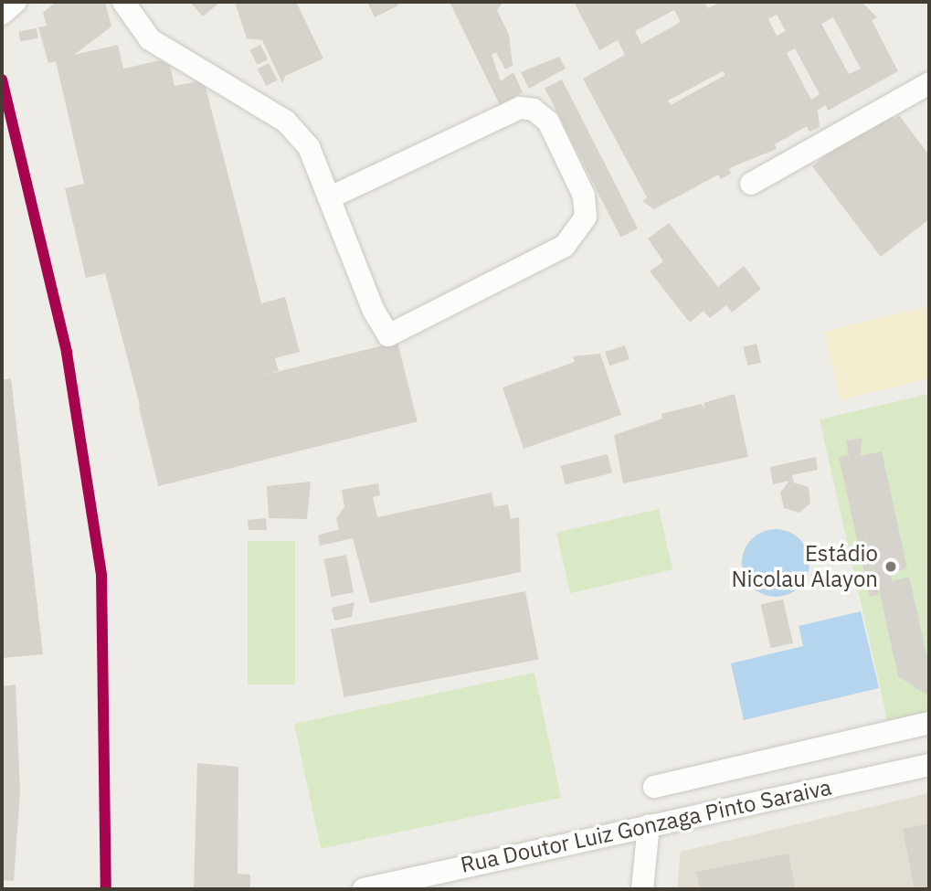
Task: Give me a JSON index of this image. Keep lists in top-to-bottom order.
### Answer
{
  "streets": {
    "street": ["Rua Doutor Luiz Gonzaga Pinto Saraiva"]
  },
  "places": ["Estádio Nicolau Alayon"]
}
